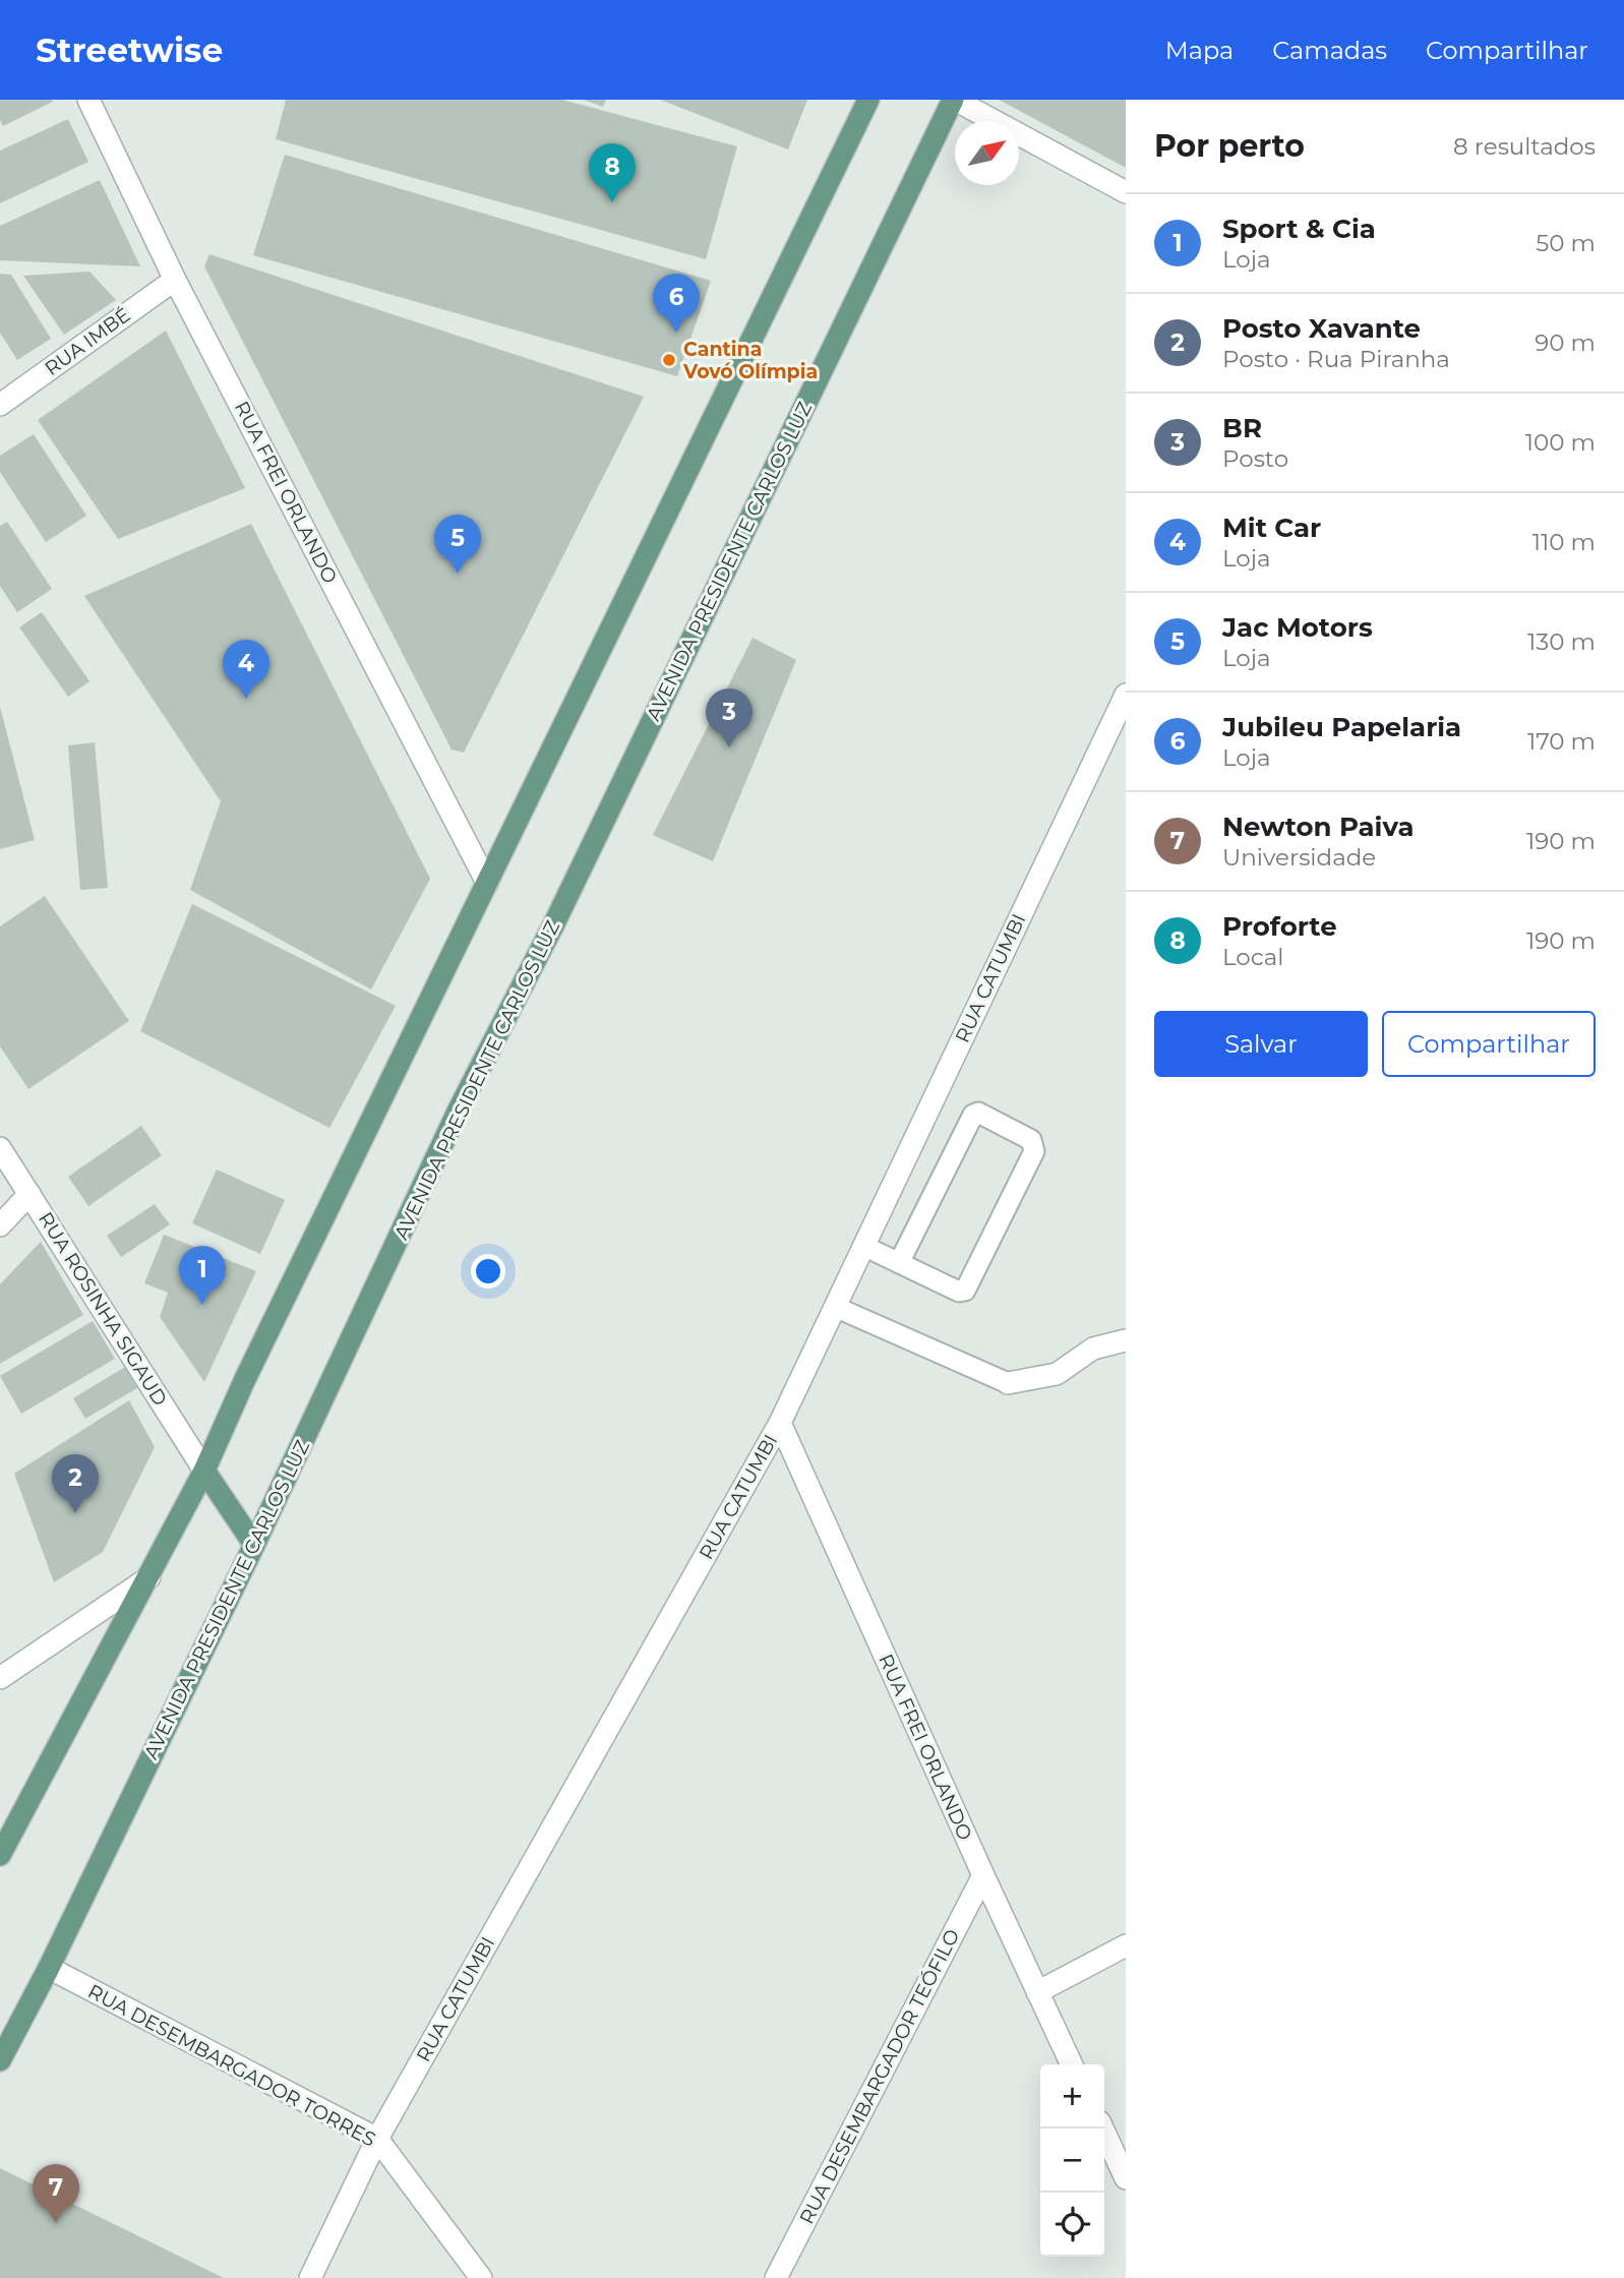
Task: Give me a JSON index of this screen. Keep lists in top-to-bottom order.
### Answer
{
  "streets": {
    "main road": ["AVENIDA PRESIDENTE CARLOS LUZ"],
    "street": [
      "RUA IMBÉ",
      "RUA FREI ORLANDO",
      "RUA CATUMBI",
      "RUA ROSINHA SIGAUD",
      "RUA DESEMBARGADOR TORRES",
      "RUA DESEMBARGADOR TEÓFILO"
    ]
  },
  "crossings": [
    ["RUA IMBÉ", "RUA FREI ORLANDO"],
    ["RUA FREI ORLANDO", "RUA CATUMBI"],
    ["RUA FREI ORLANDO", "RUA DESEMBARGADOR TEÓFILO"],
    ["AVENIDA PRESIDENTE CARLOS LUZ", "RUA DESEMBARGADOR TORRES"],
    ["RUA CATUMBI", "RUA DESEMBARGADOR TORRES"]
  ],
  "places": ["Cantina Vovó Olímpia"],
  "north": "top right",
  "page": {
    "header": "Streetwise",
    "nav": ["Mapa", "Camadas", "Compartilhar"],
    "heading": ["Por perto", "8 resultados"],
    "pins": [
      "8",
      "6",
      "5",
      "4",
      "3",
      "1",
      "2",
      "7"
    ],
    "list": [
      {
        "mark": "1",
        "name": "Sport & Cia",
        "note": "Loja",
        "value": "50 m"
      },
      {
        "mark": "2",
        "name": "Posto Xavante",
        "note": "Posto · Rua Piranha",
        "value": "90 m"
      },
      {
        "mark": "3",
        "name": "BR",
        "note": "Posto",
        "value": "100 m"
      },
      {
        "mark": "4",
        "name": "Mit Car",
        "note": "Loja",
        "value": "110 m"
      },
      {
        "mark": "5",
        "name": "Jac Motors",
        "note": "Loja",
        "value": "130 m"
      },
      {
        "mark": "6",
        "name": "Jubileu Papelaria",
        "note": "Loja",
        "value": "170 m"
      },
      {
        "mark": "7",
        "name": "Newton Paiva",
        "note": "Universidade",
        "value": "190 m"
      },
      {
        "mark": "8",
        "name": "Proforte",
        "note": "Local",
        "value": "190 m"
      }
    ],
    "buttons": ["Salvar", "Compartilhar"],
    "map_buttons": ["+", "−"]
  }
}
